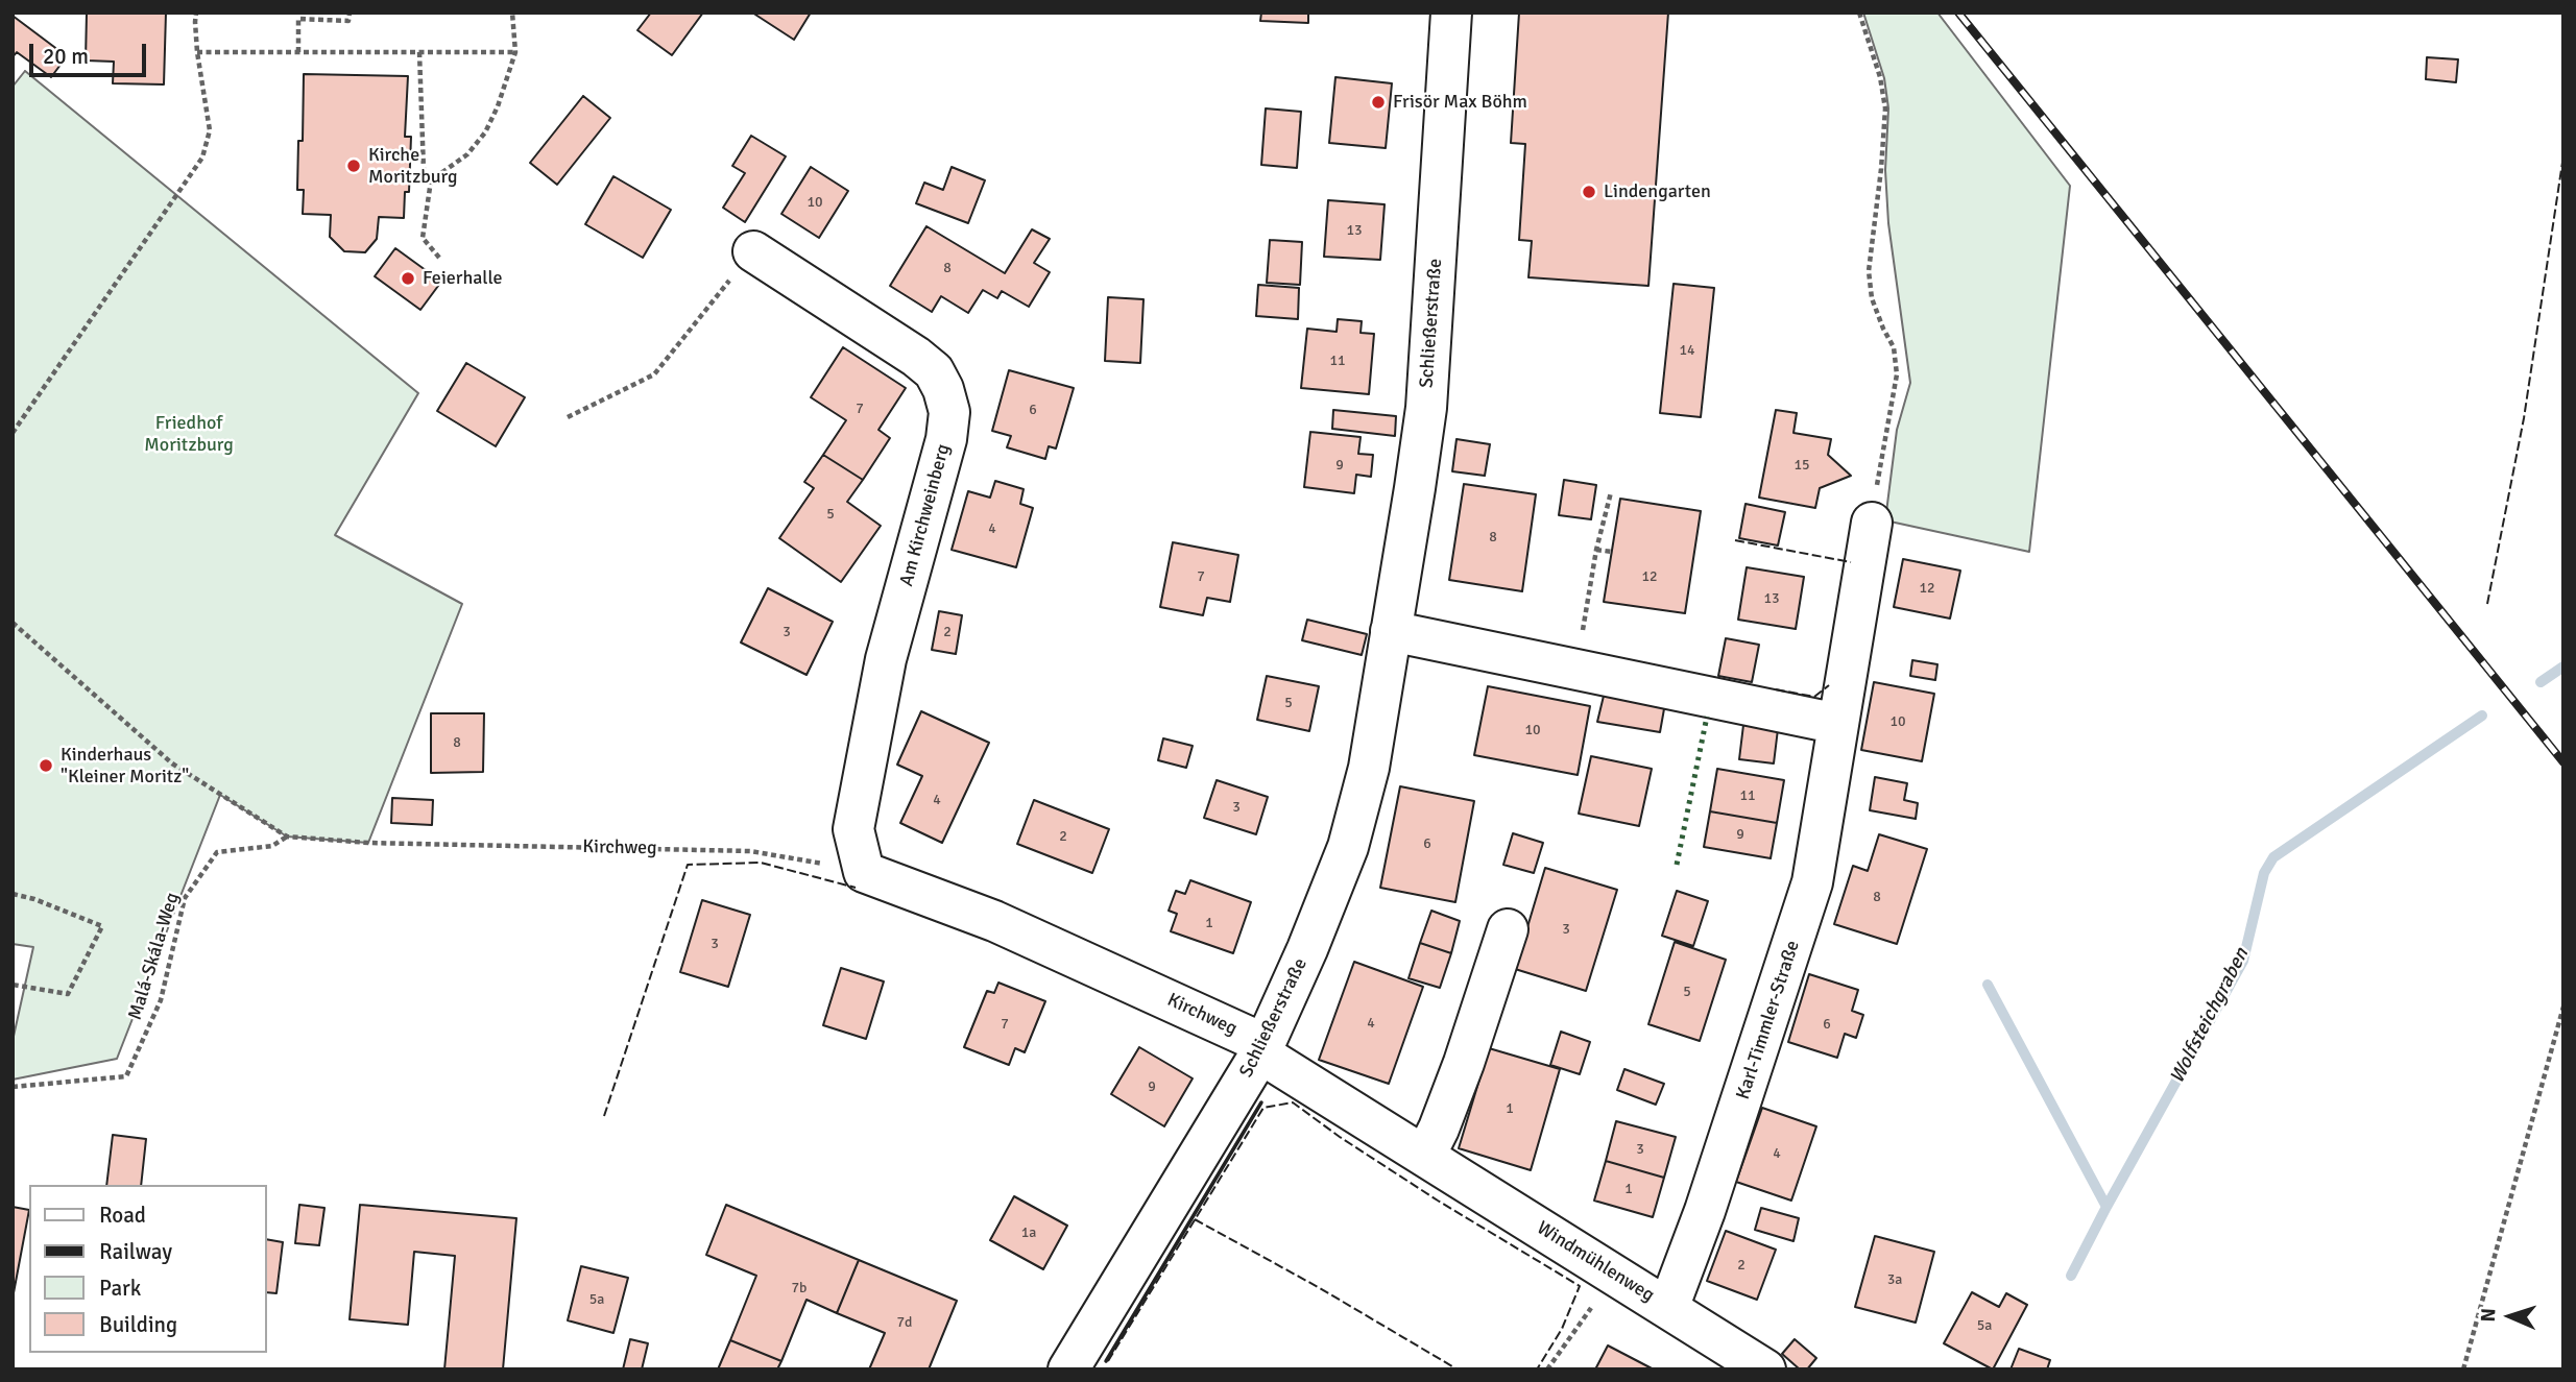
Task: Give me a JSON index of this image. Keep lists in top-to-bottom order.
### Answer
{
  "streets": {
    "street": [
      "Schließerstraße",
      "Am Kirchweinberg",
      "Kirchweg",
      "Karl-Timmler-Straße",
      "Windmühlenweg"
    ],
    "path": ["Malá-Skála-Weg"]
  },
  "crossings": [
    ["Schließerstraße", "Kirchweg"],
    ["Schließerstraße", "Windmühlenweg"],
    ["Am Kirchweinberg", "Kirchweg"],
    ["Kirchweg", "Malá-Skála-Weg"],
    ["Kirchweg", "Windmühlenweg"],
    ["Karl-Timmler-Straße", "Windmühlenweg"]
  ],
  "water": ["Wolfsteichgraben"],
  "parks": ["Friedhof Moritzburg"],
  "places": [
    "Frisör Max Böhm",
    "Kirche Moritzburg",
    "Lindengarten",
    "Feierhalle",
    "Kinderhaus \"Kleiner Moritz\""
  ],
  "house_numbers": [
    "10",
    "13",
    "8",
    "14",
    "11",
    "7",
    "6",
    "9",
    "15",
    "5",
    "4",
    "8",
    "7",
    "12",
    "12",
    "13",
    "3",
    "2",
    "5",
    "10",
    "10",
    "8",
    "11",
    "4",
    "3",
    "9",
    "2",
    "6",
    "8",
    "1",
    "3",
    "3",
    "5",
    "4",
    "7",
    "6",
    "9",
    "1",
    "3",
    "4",
    "1",
    "1a",
    "2",
    "3a",
    "7b",
    "5a",
    "7d",
    "5a"
  ],
  "legend": [
    "Road",
    "Railway",
    "Park",
    "Building"
  ],
  "scale_bar": "20 m",
  "north": "left"
}
